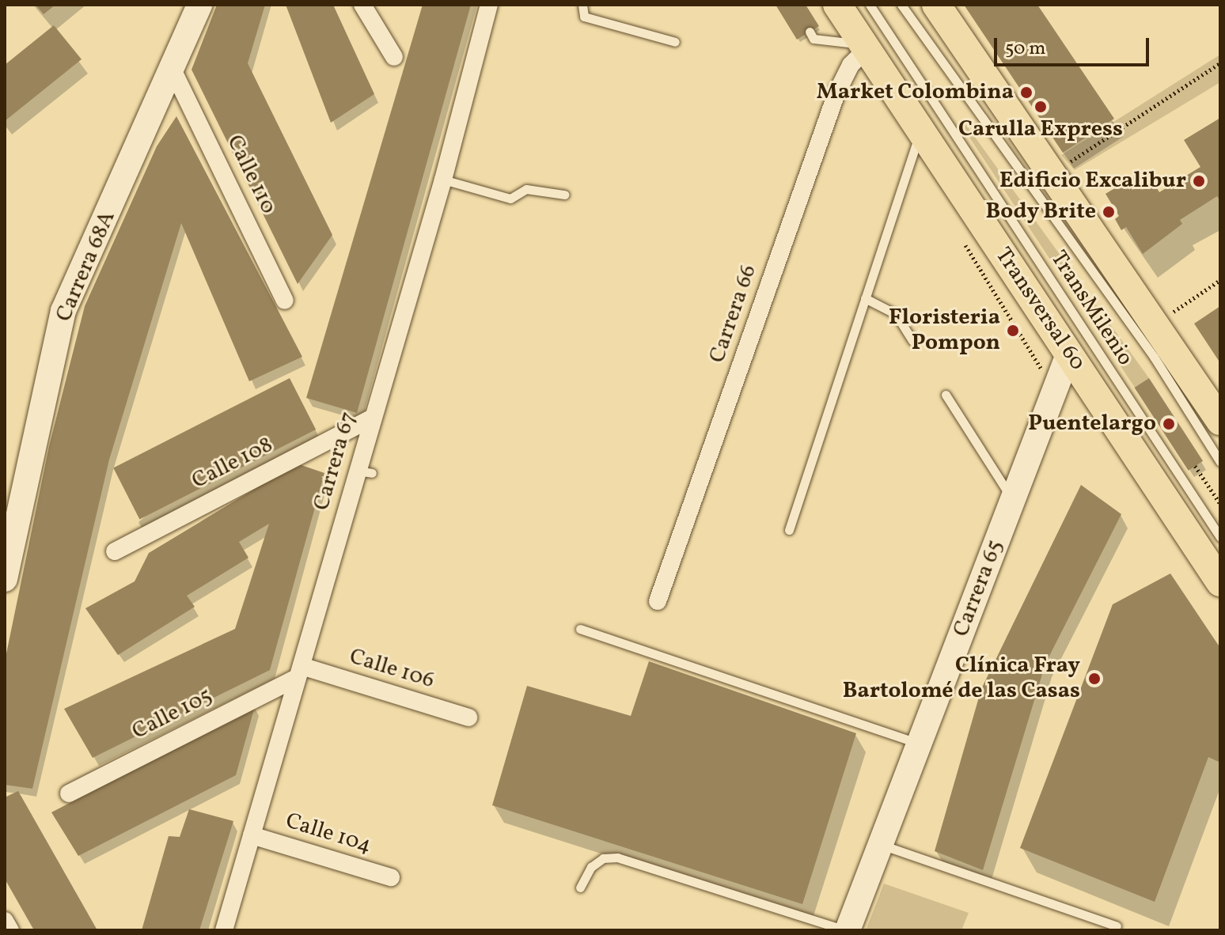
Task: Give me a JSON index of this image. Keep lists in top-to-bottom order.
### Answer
{
  "streets": {
    "main road": ["Transversal 60"],
    "street": [
      "Calle 110",
      "Carrera 68A",
      "Carrera 66",
      "Carrera 67",
      "Calle 108",
      "Carrera 65",
      "Calle 106",
      "Calle 105",
      "Calle 104"
    ],
    "lane": ["TransMilenio"]
  },
  "crossings": [
    ["Calle 110", "Carrera 68A"],
    ["Transversal 60", "Carrera 66"],
    ["Transversal 60", "Carrera 65"],
    ["Carrera 67", "Calle 108"],
    ["Carrera 67", "Calle 106"],
    ["Carrera 67", "Calle 105"],
    ["Carrera 67", "Calle 104"],
    ["Calle 106", "Calle 105"]
  ],
  "places": [
    "Market Colombina",
    "Carulla Express",
    "Edificio Excalibur",
    "Body Brite",
    "Floristeria Pompon",
    "Puentelargo",
    "Clínica Fray Bartolomé de las Casas"
  ],
  "scale_bar": "50 m"
}
